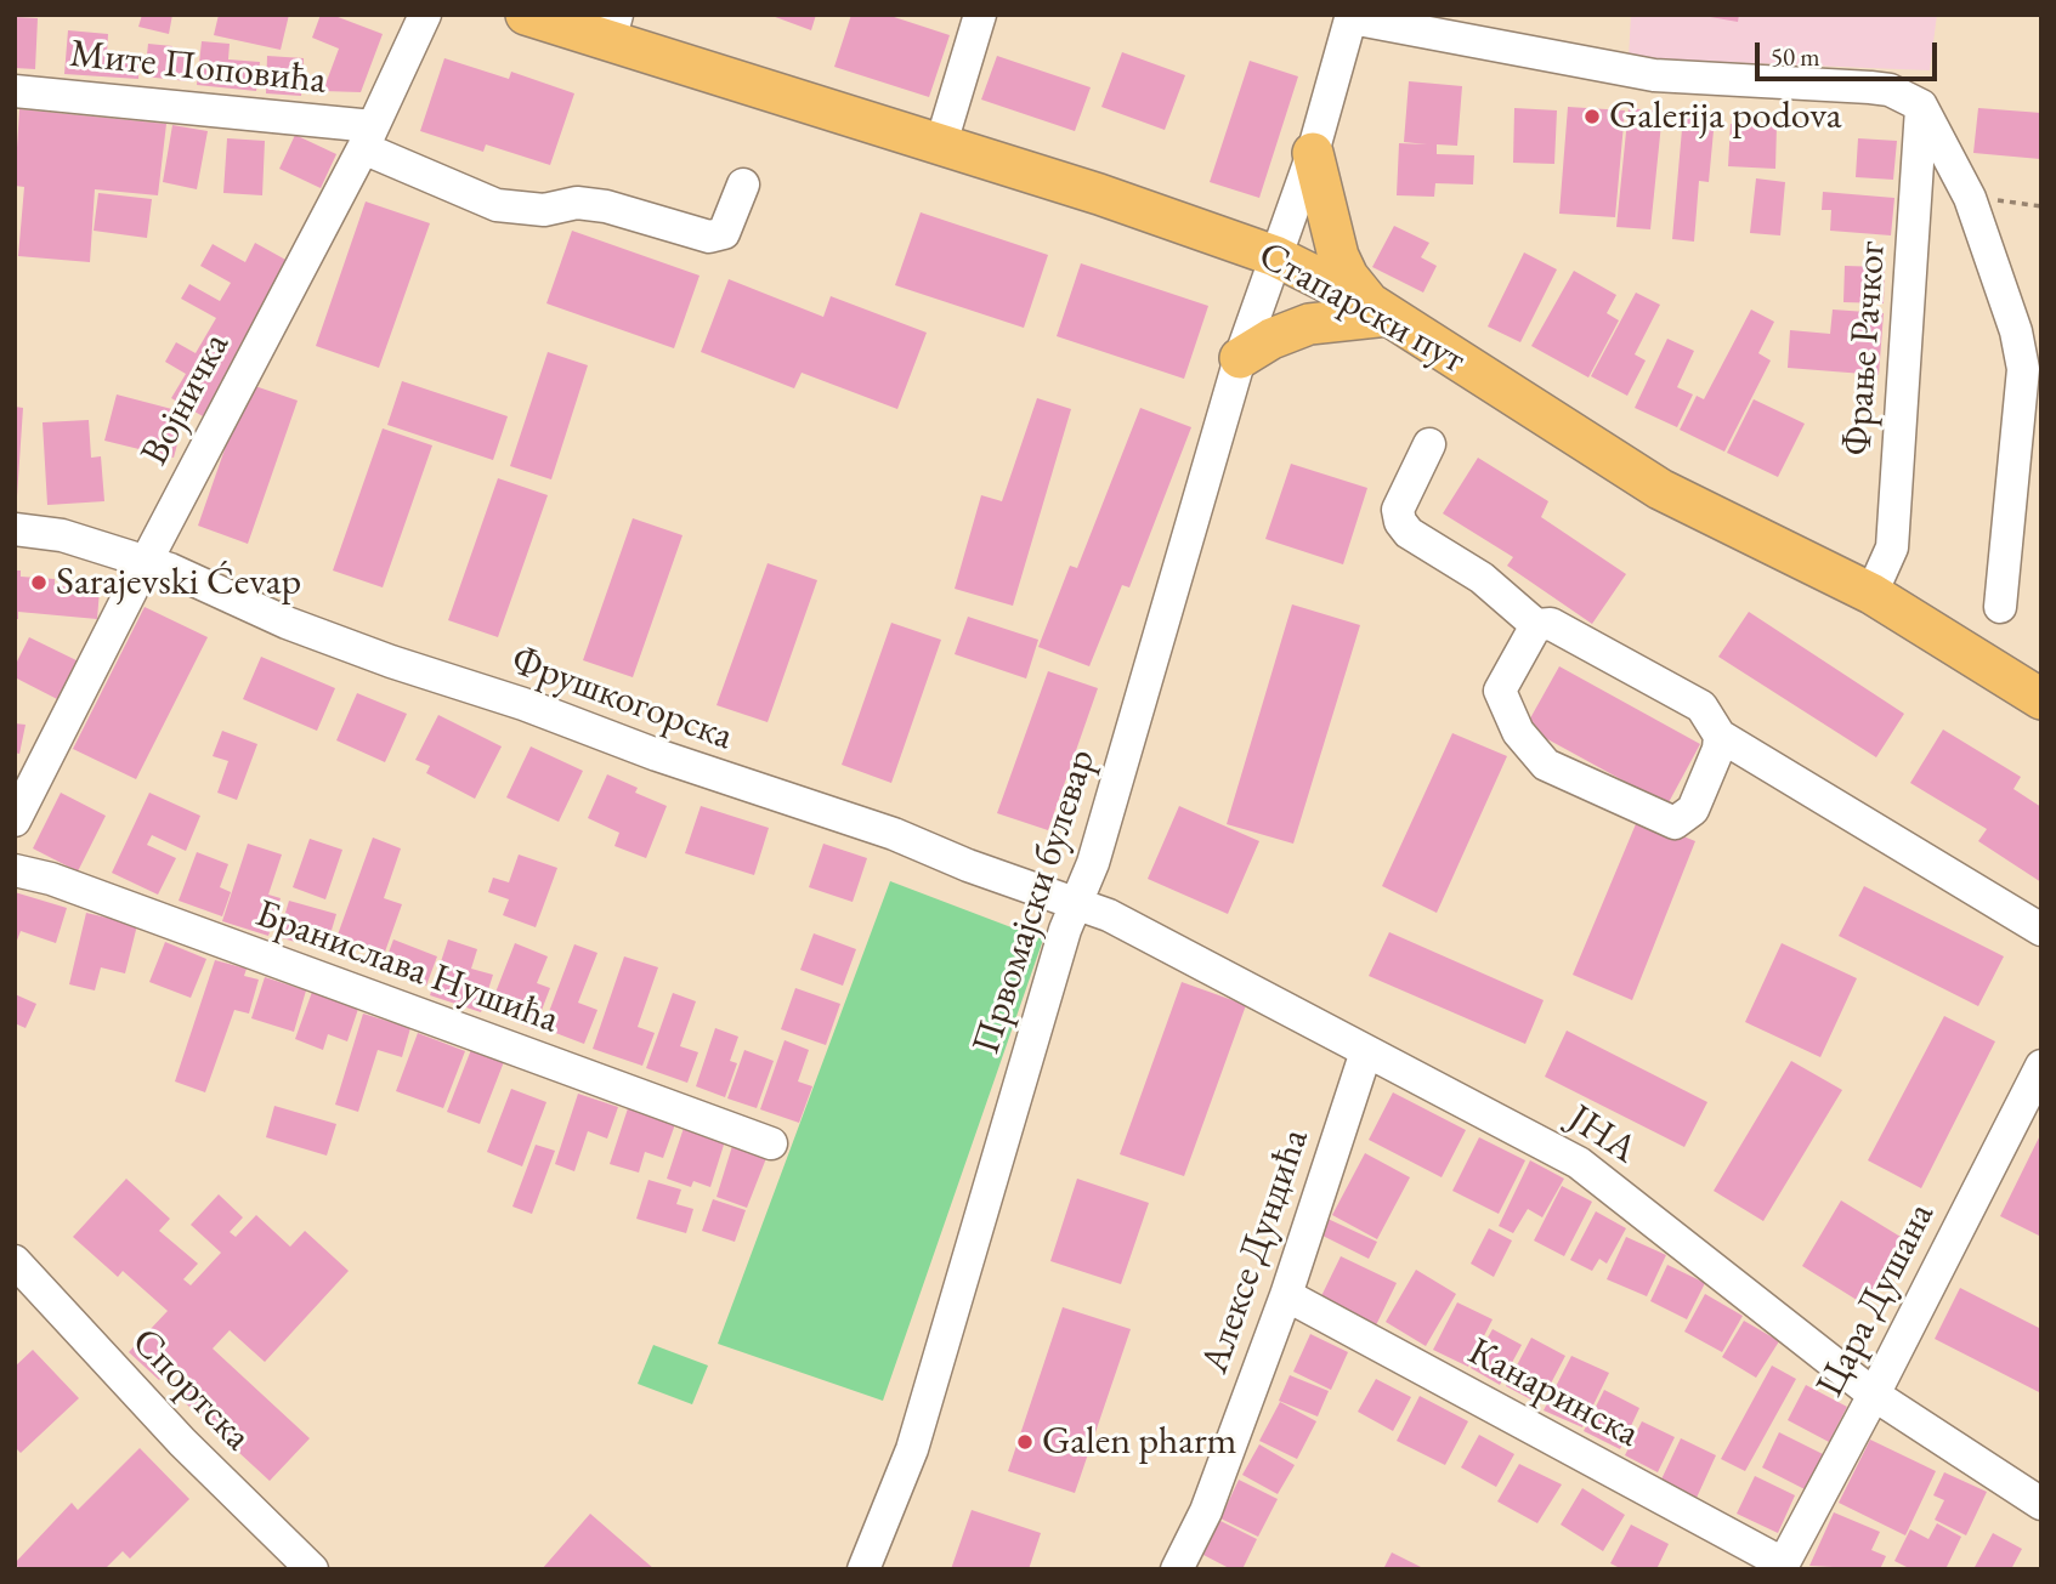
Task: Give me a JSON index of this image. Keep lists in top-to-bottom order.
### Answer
{
  "streets": {
    "main road": ["Стапарски пут"],
    "street": [
      "Мите Поповића",
      "Фрање Рачког",
      "Војничка",
      "Фрушкогорска",
      "Првомајски булевар",
      "Бранислава Нушића",
      "ЈНА",
      "Алексе Дундића",
      "Цара Душана",
      "Спортска",
      "Канаринска"
    ]
  },
  "crossings": [
    ["Мите Поповића", "Војничка"],
    ["Стапарски пут", "Фрање Рачког"],
    ["Стапарски пут", "Првомајски булевар"],
    ["Војничка", "Фрушкогорска"],
    ["Фрушкогорска", "Првомајски булевар"],
    ["Фрушкогорска", "ЈНА"],
    ["Првомајски булевар", "ЈНА"],
    ["ЈНА", "Алексе Дундића"],
    ["ЈНА", "Цара Душана"],
    ["Алексе Дундића", "Канаринска"],
    ["Цара Душана", "Канаринска"]
  ],
  "places": ["Galerija podova", "Sarajevski Ćevap", "Galen pharm"],
  "scale_bar": "50 m"
}
